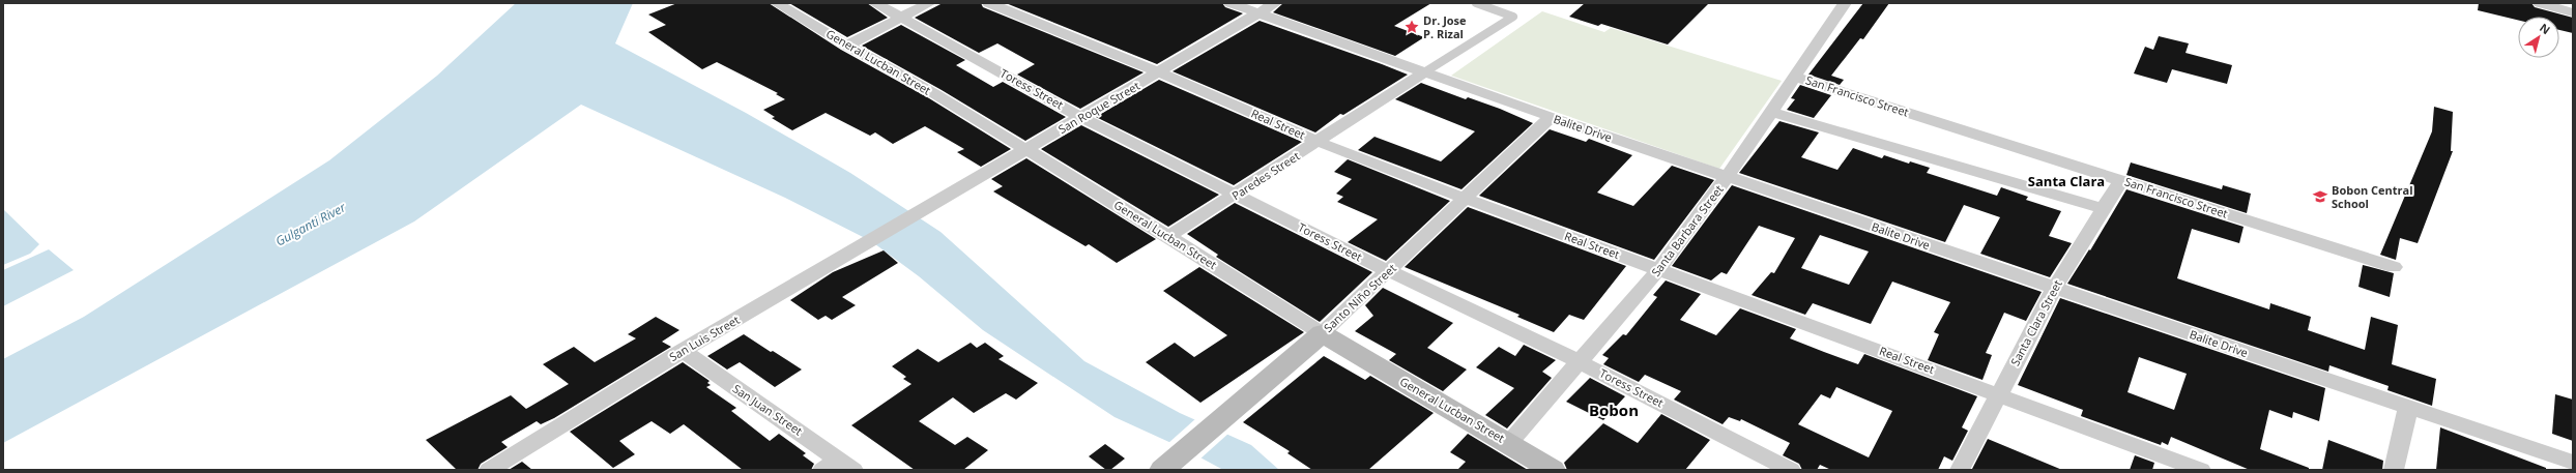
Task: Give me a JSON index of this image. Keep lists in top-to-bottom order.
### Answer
{
  "streets": {
    "street": [
      "General Lucban Street",
      "Toress Street",
      "San Francisco Street",
      "San Roque Street",
      "Real Street",
      "Balite Drive",
      "Paredes Street",
      "Santa Barbara Street",
      "Santo Niño Street",
      "Santa Clara Street",
      "San Luis Street",
      "San Juan Street"
    ]
  },
  "crossings": [
    ["General Lucban Street", "San Roque Street"],
    ["General Lucban Street", "Paredes Street"],
    ["General Lucban Street", "Santa Barbara Street"],
    ["General Lucban Street", "Santo Niño Street"],
    ["Toress Street", "San Roque Street"],
    ["Toress Street", "Paredes Street"],
    ["Toress Street", "Santa Barbara Street"],
    ["Toress Street", "Santo Niño Street"],
    ["San Francisco Street", "Santa Barbara Street"],
    ["San Francisco Street", "Santa Clara Street"],
    ["San Roque Street", "Real Street"],
    ["San Roque Street", "Balite Drive"],
    ["San Roque Street", "San Luis Street"],
    ["Real Street", "Paredes Street"],
    ["Real Street", "Santa Barbara Street"],
    ["Real Street", "Santo Niño Street"],
    ["Real Street", "Santa Clara Street"],
    ["Balite Drive", "Paredes Street"],
    ["Balite Drive", "Santa Barbara Street"],
    ["Balite Drive", "Santo Niño Street"],
    ["Balite Drive", "Santa Clara Street"],
    ["San Luis Street", "San Juan Street"]
  ],
  "districts": ["Santa Clara", "Bobon"],
  "water": ["Gulganti River"],
  "places": {
    "place": ["Dr. Jose P. Rizal"],
    "school or university": ["Bobon Central School"]
  },
  "north": "top right"
}
